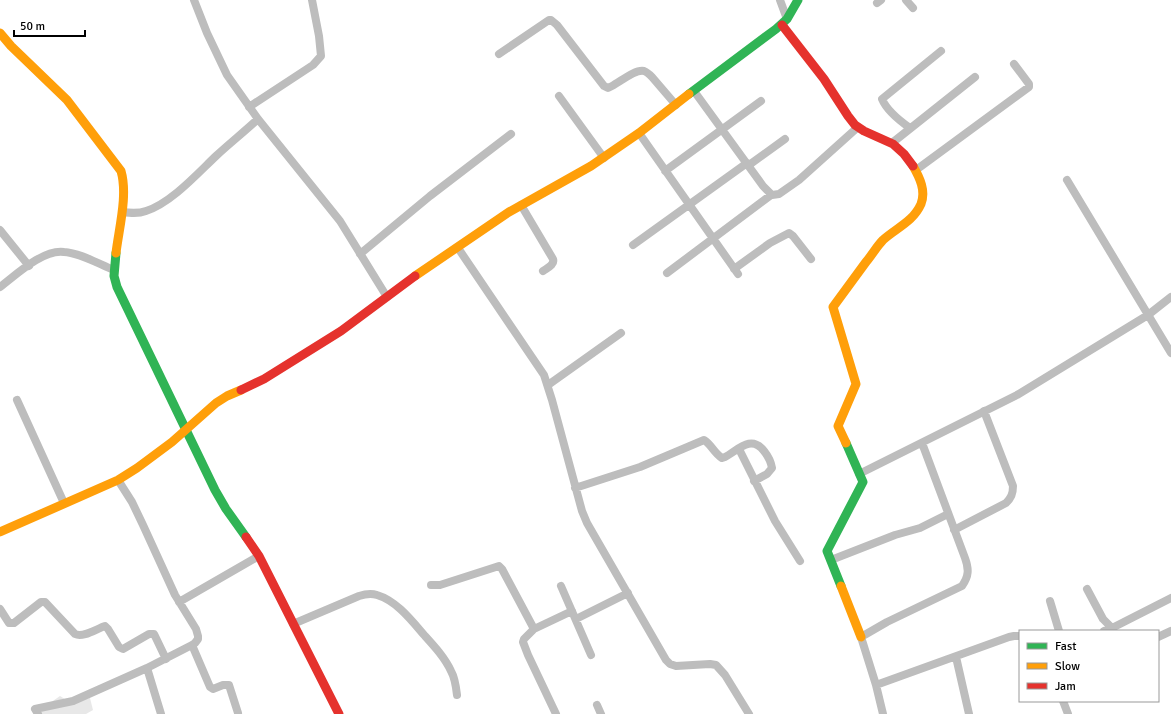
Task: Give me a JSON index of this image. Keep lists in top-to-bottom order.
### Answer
{
  "legend": ["Fast", "Slow", "Jam"],
  "scale_bar": "50 m"
}
